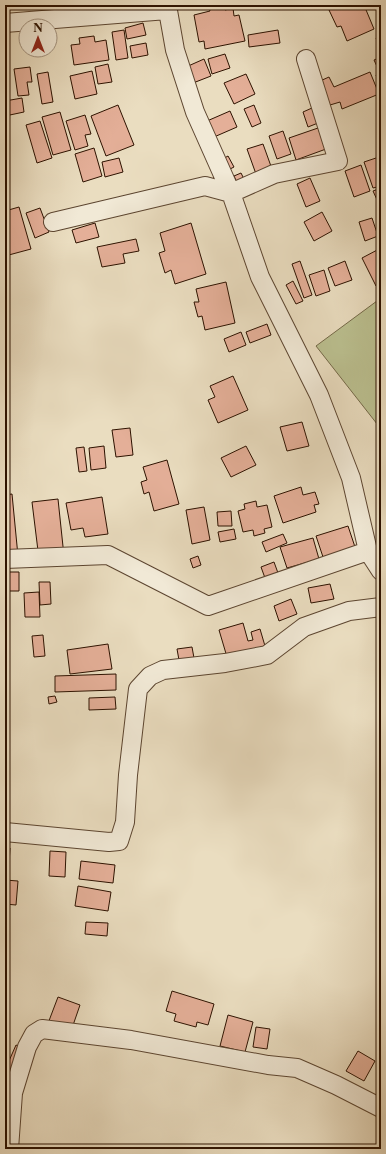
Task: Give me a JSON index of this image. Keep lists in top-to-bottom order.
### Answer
{
  "north": "top"
}
